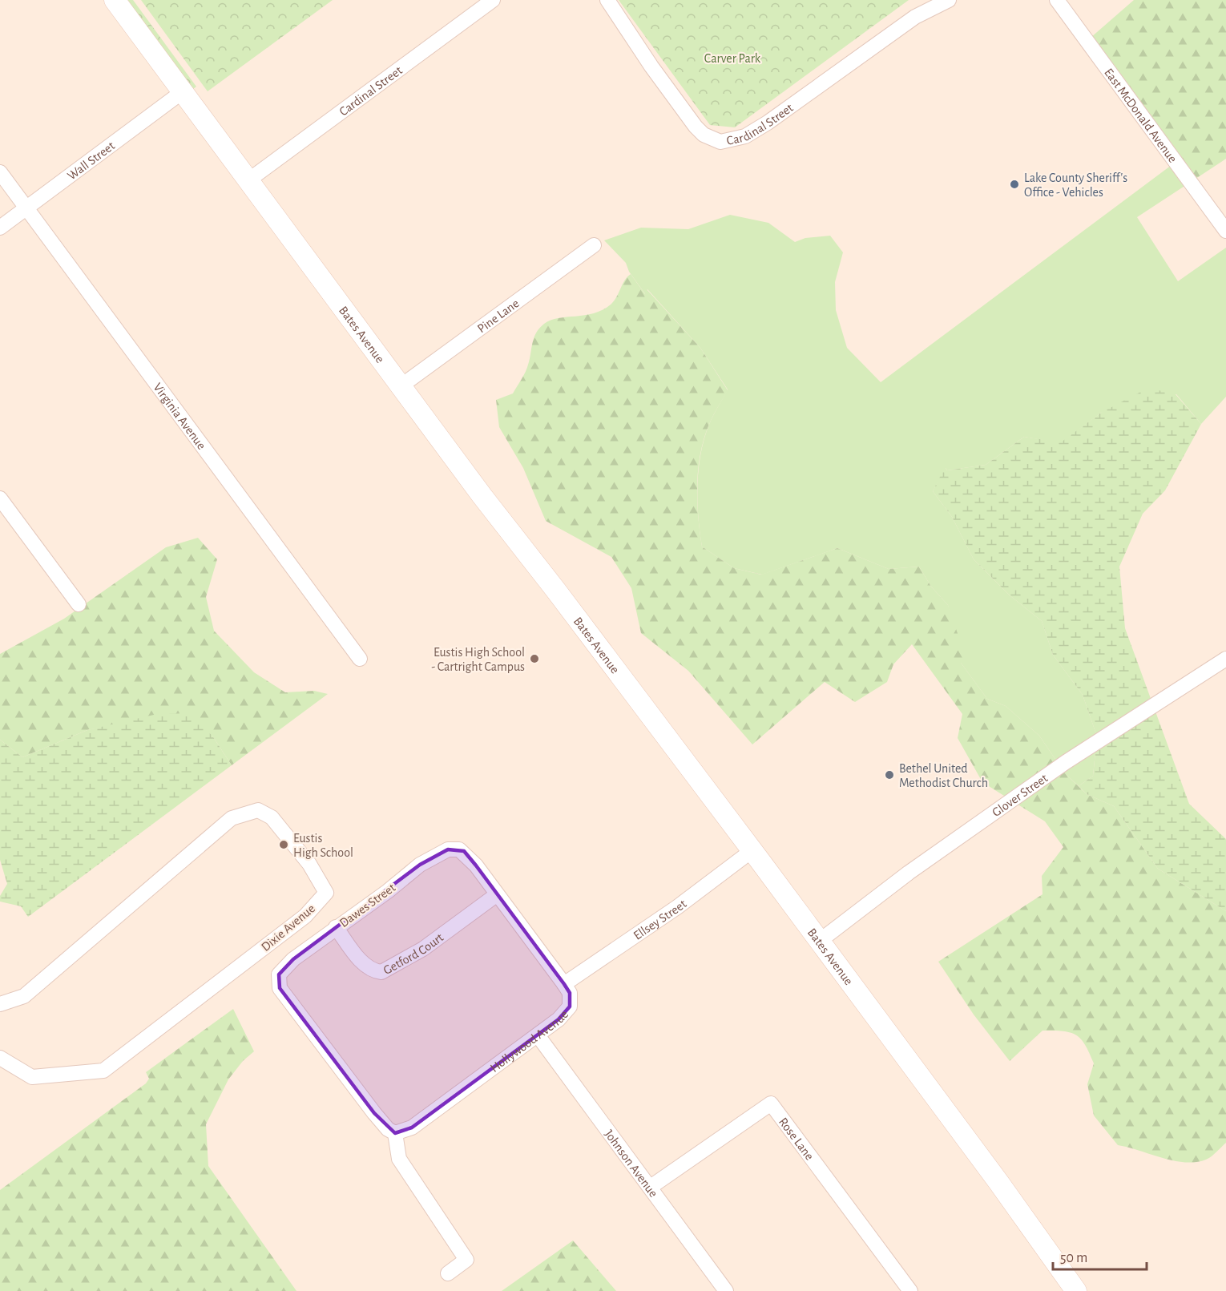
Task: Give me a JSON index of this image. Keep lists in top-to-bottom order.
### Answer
{
  "streets": {
    "street": [
      "Cardinal Street",
      "East McDonald Avenue",
      "Wall Street",
      "Pine Lane",
      "Bates Avenue",
      "Virginia Avenue",
      "Glover Street",
      "Dawes Street",
      "Ellsey Street",
      "Dixie Avenue",
      "Getford Court",
      "Hollywood Avenue",
      "Rose Lane",
      "Johnson Avenue"
    ]
  },
  "crossings": [
    ["Cardinal Street", "Bates Avenue"],
    ["Wall Street", "Bates Avenue"],
    ["Wall Street", "Virginia Avenue"],
    ["Pine Lane", "Bates Avenue"],
    ["Bates Avenue", "Glover Street"],
    ["Bates Avenue", "Ellsey Street"],
    ["Dawes Street", "Getford Court"],
    ["Dawes Street", "Hollywood Avenue"],
    ["Ellsey Street", "Hollywood Avenue"],
    ["Getford Court", "Hollywood Avenue"],
    ["Hollywood Avenue", "Johnson Avenue"],
    ["Rose Lane", "Johnson Avenue"]
  ],
  "parks": ["Carver Park"],
  "places": [
    "Lake County Sheriff's Office - Vehicles",
    "Eustis High School - Cartright Campus",
    "Bethel United Methodist Church",
    "Eustis High School"
  ],
  "scale_bar": "50 m"
}
